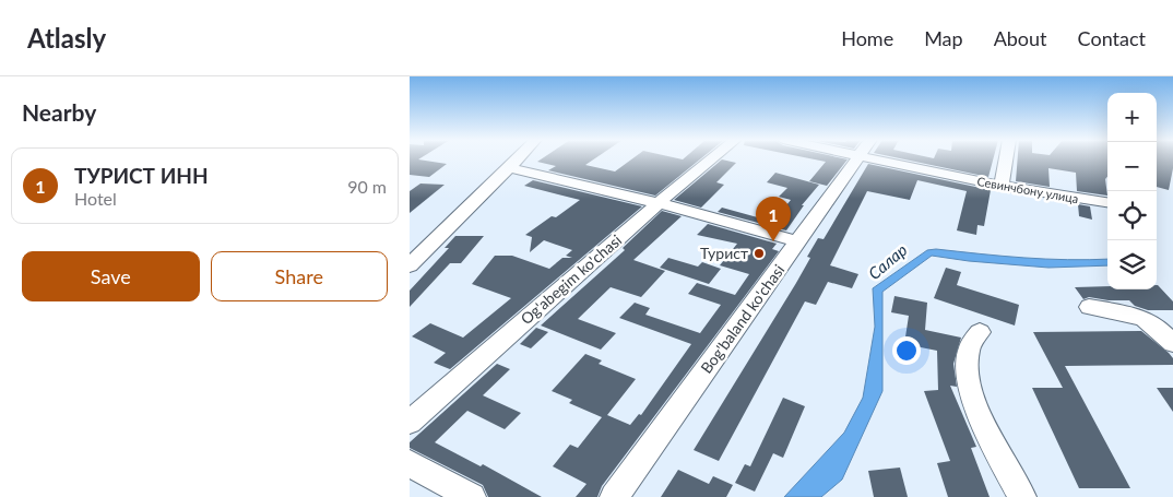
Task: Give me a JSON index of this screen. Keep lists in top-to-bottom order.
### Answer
{
  "streets": {
    "street": ["Севинчбону улица", "Og'abegim ko'chasi", "Bog'baland ko'chasi"]
  },
  "water": ["Салар"],
  "places": ["Турист"],
  "page": {
    "header": "Atlasly",
    "nav": [
      "Home",
      "Map",
      "About",
      "Contact"
    ],
    "heading": "Nearby",
    "map_buttons": ["+", "−"],
    "list": [
      {
        "mark": "1",
        "name": "ТУРИСТ ИНН",
        "note": "Hotel",
        "value": "90 m"
      }
    ],
    "pins": "1",
    "buttons": ["Save", "Share"]
  }
}
